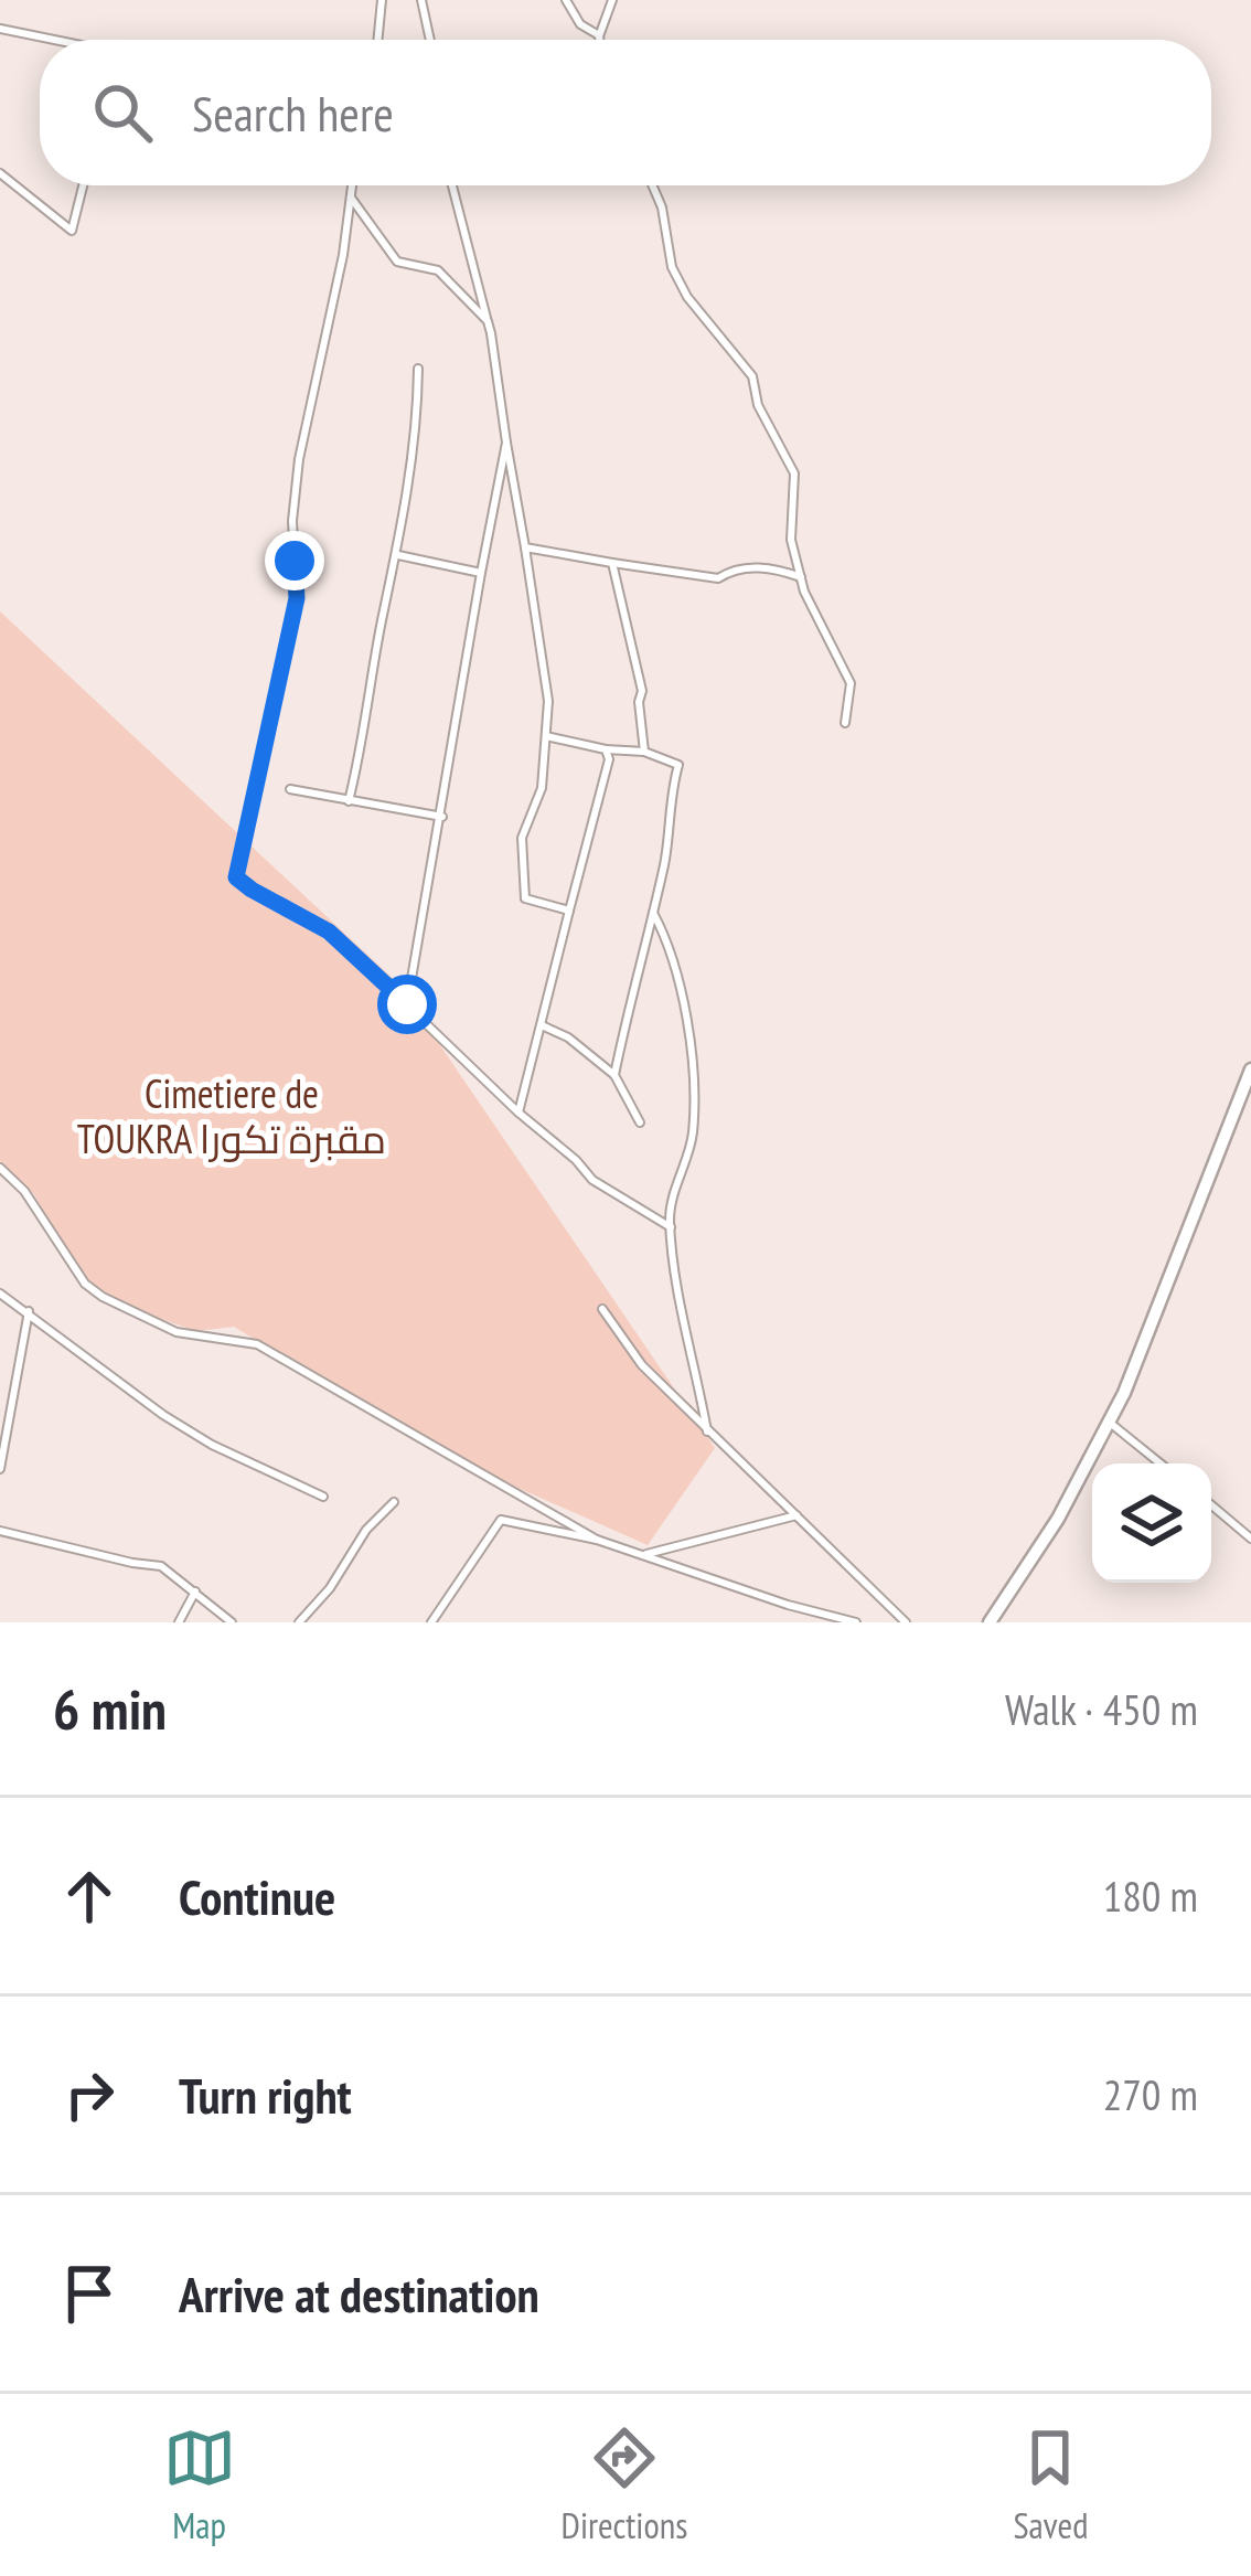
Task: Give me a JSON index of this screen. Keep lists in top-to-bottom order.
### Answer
{
  "parks": ["Cimetiere de TOUKRA مقبرة تكورا"],
  "page": {
    "search": "Search here",
    "heading": ["6 min", "Walk · 450 m"],
    "list": [
      ["Continue", "180 m"],
      ["Turn right", "270 m"],
      "Arrive at destination"
    ],
    "nav": ["Map", "Directions", "Saved"]
  }
}
